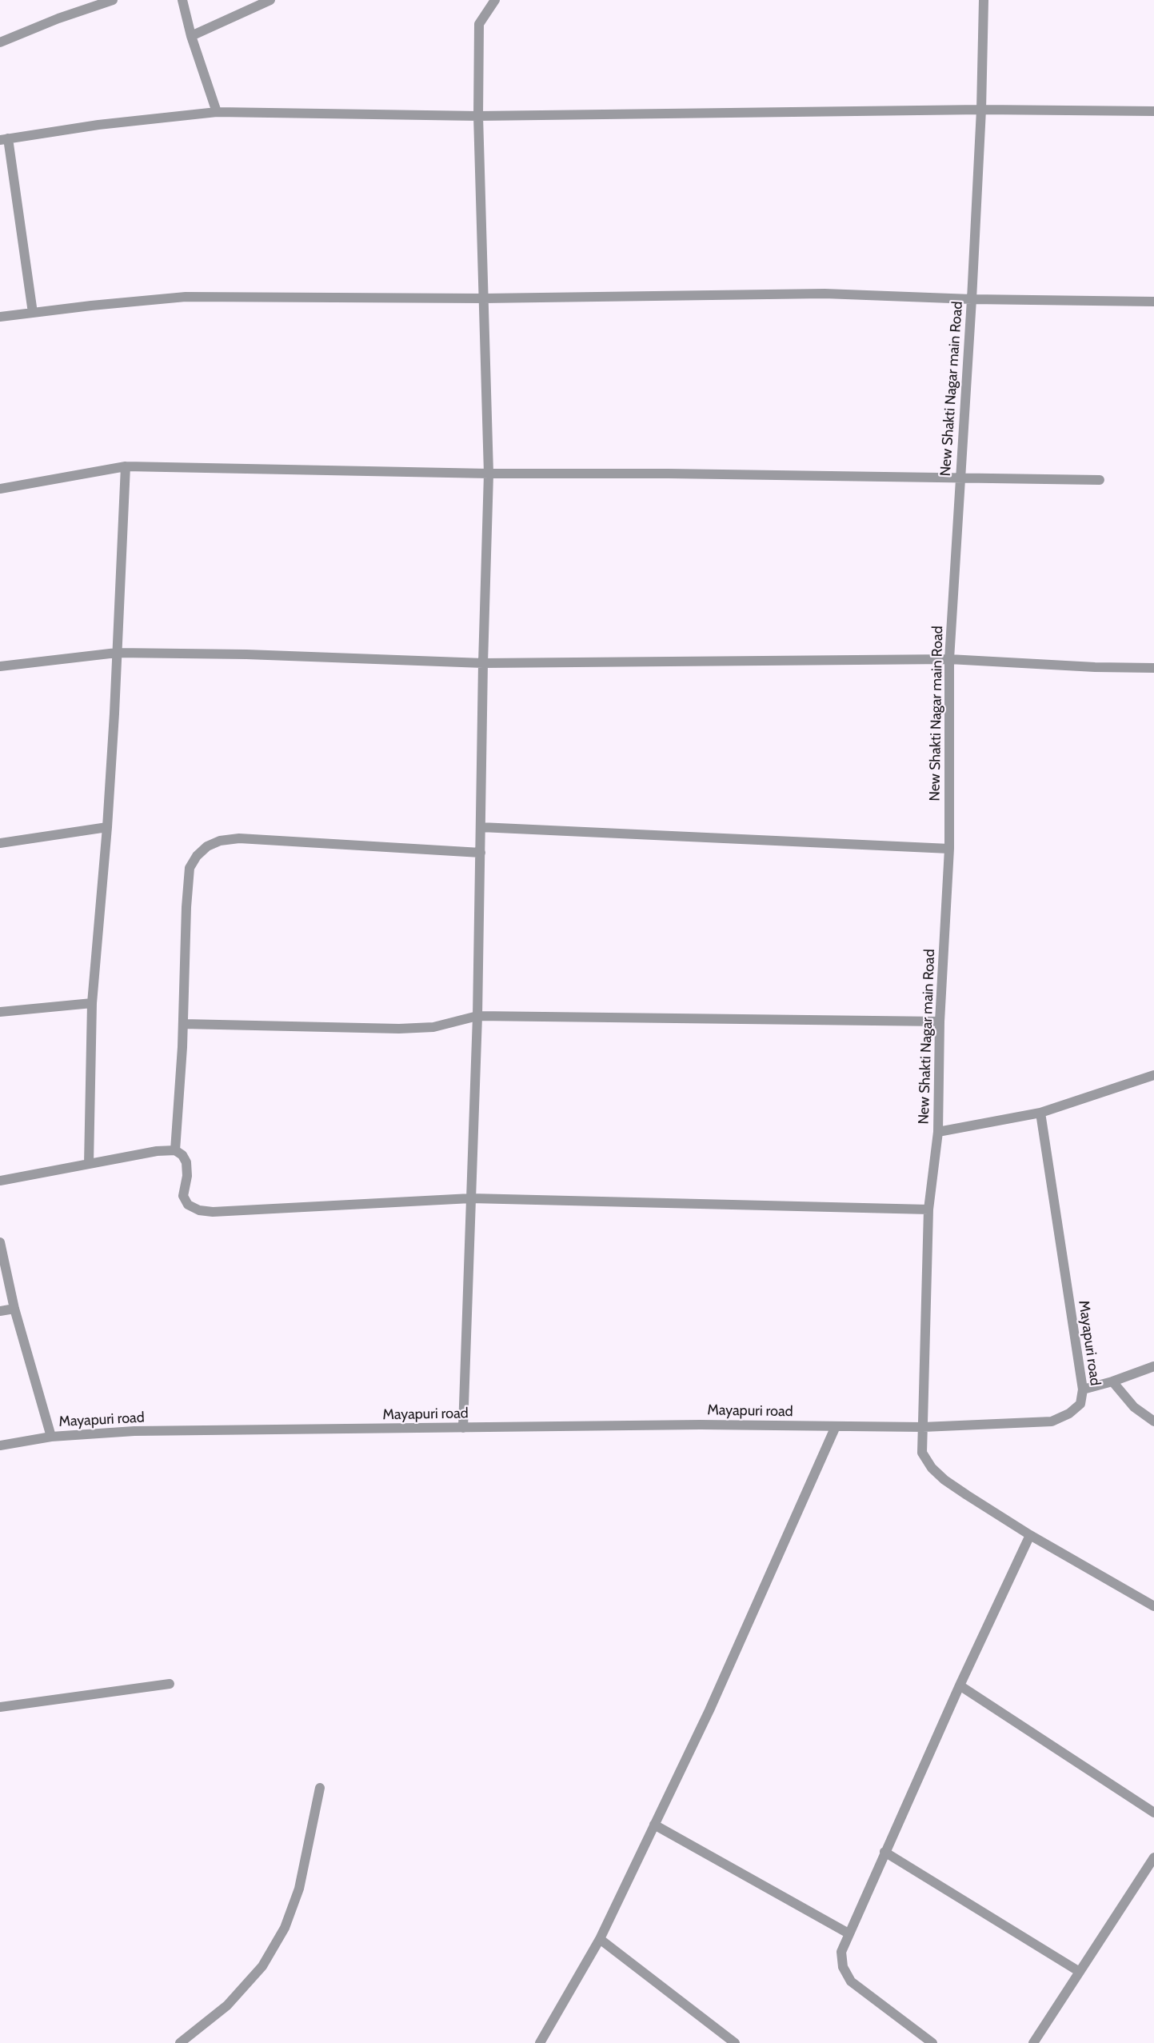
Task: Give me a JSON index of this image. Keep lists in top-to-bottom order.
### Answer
{
  "streets": {
    "street": ["New Shakti Nagar main Road", "Mayapuri road"]
  },
  "crossings": [
    ["New Shakti Nagar main Road", "Mayapuri road"]
  ]
}
